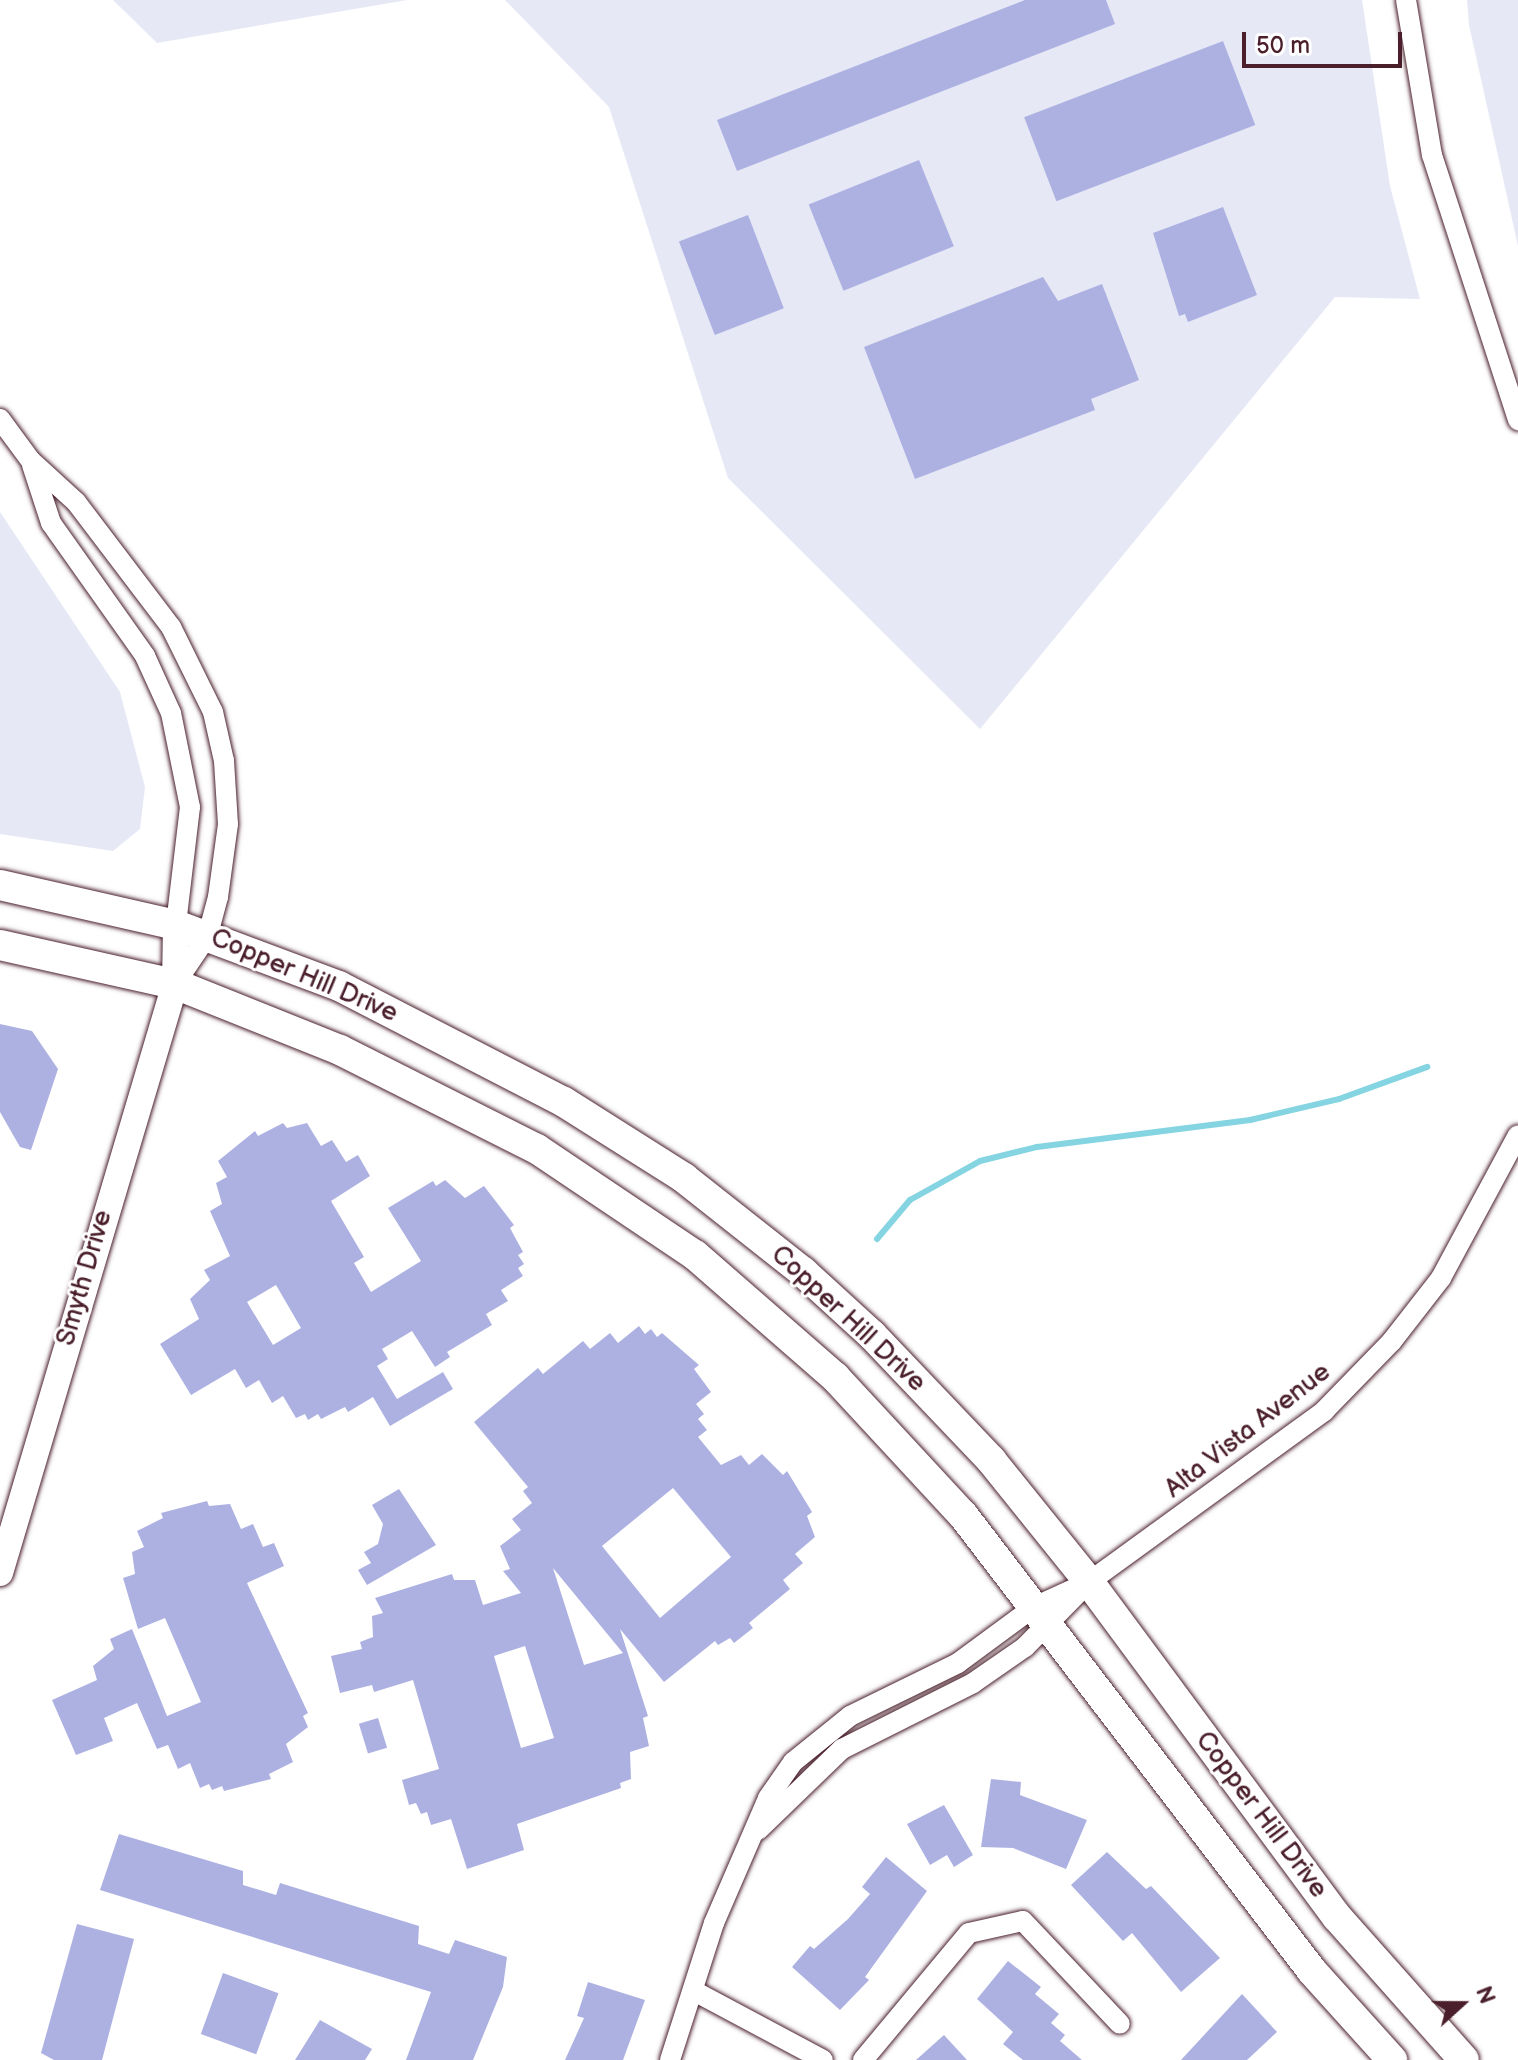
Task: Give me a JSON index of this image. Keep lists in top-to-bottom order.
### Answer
{
  "streets": {
    "main road": ["Copper Hill Drive"],
    "street": ["Smyth Drive", "Alta Vista Avenue"]
  },
  "crossings": [
    ["Copper Hill Drive", "Smyth Drive"],
    ["Copper Hill Drive", "Alta Vista Avenue"]
  ],
  "scale_bar": "50 m",
  "north": "right"
}
